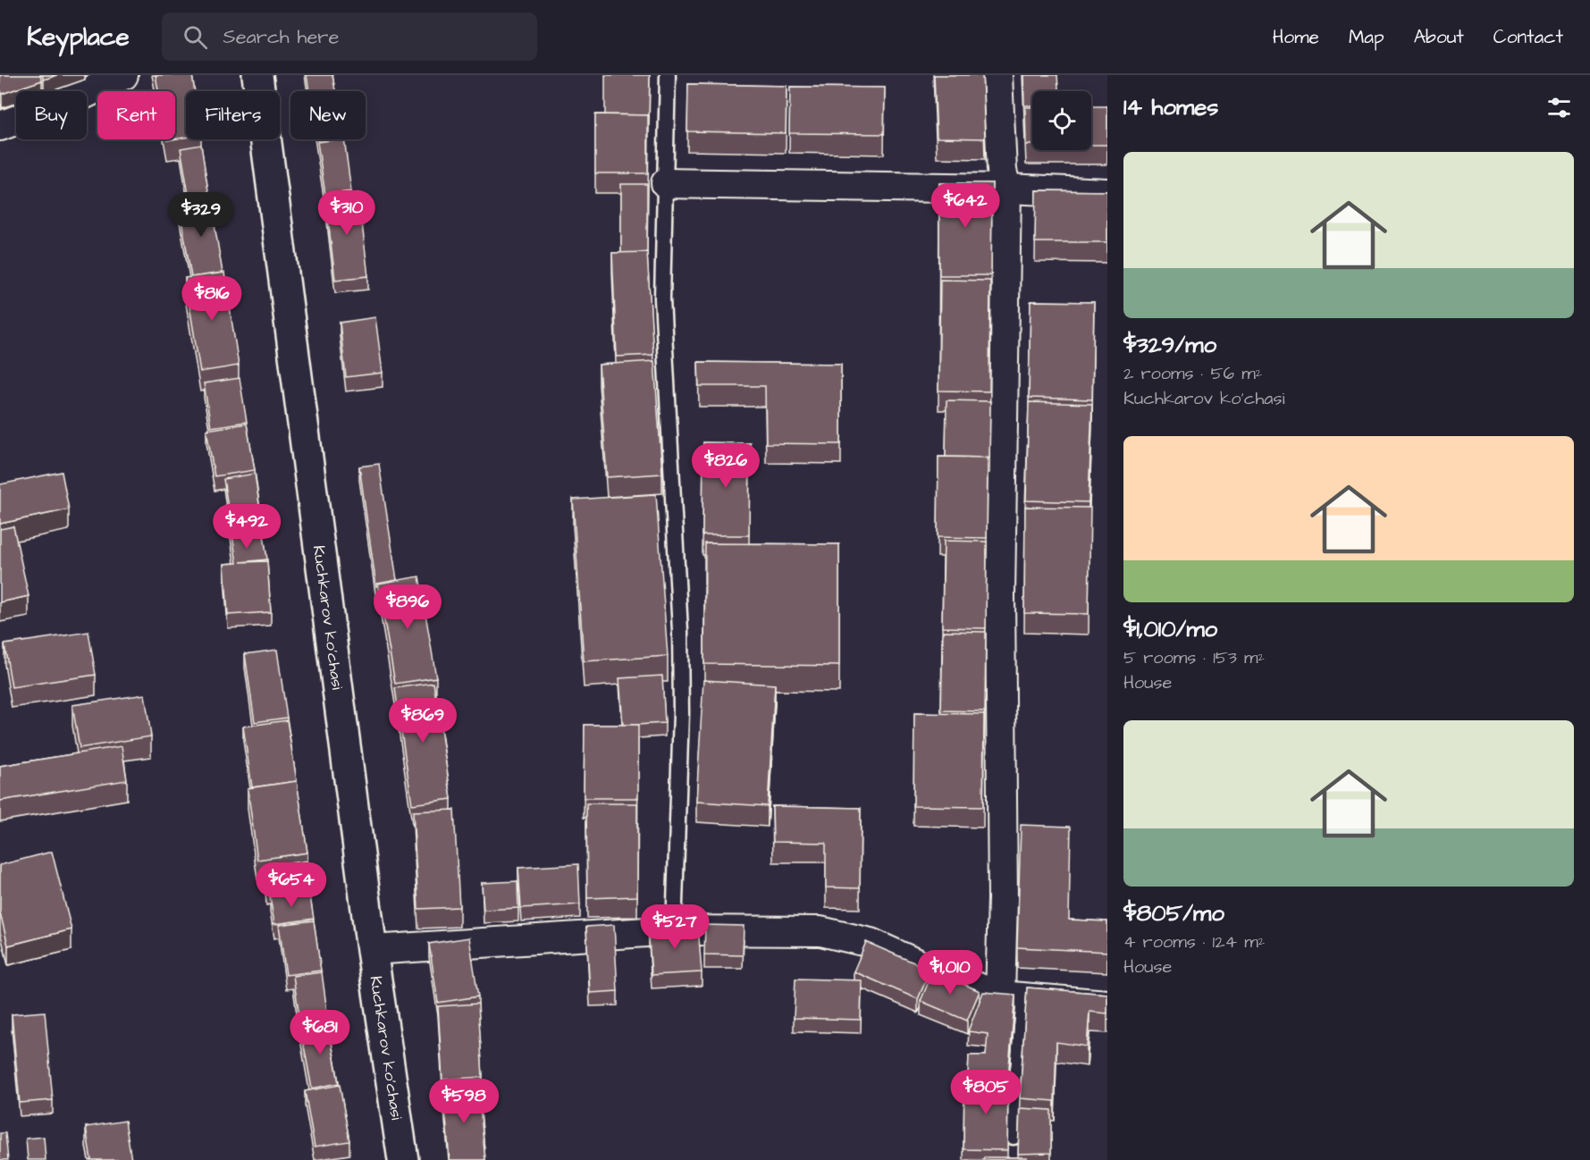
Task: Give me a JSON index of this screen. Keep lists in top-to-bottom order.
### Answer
{
  "streets": {
    "main road": ["Kuchkarov ko'chasi"]
  },
  "page": {
    "header": "Keyplace",
    "search": "Search here",
    "nav": [
      "Home",
      "Map",
      "About",
      "Contact"
    ],
    "heading": "14 homes",
    "chip": [
      "Buy",
      "Rent",
      "Filters",
      "New"
    ],
    "list": [
      {
        "name": "$329/mo",
        "note": "2 rooms · 56 m² · Kuchkarov ko'chasi"
      },
      {
        "name": "$1,010/mo",
        "note": "5 rooms · 153 m² · House"
      },
      {
        "name": "$805/mo",
        "note": "4 rooms · 124 m² · House"
      }
    ],
    "price": [
      "$642",
      "$310",
      "$329",
      "$816",
      "$826",
      "$492",
      "$896",
      "$869",
      "$654",
      "$527",
      "$1,010",
      "$681",
      "$805",
      "$598"
    ]
  }
}
